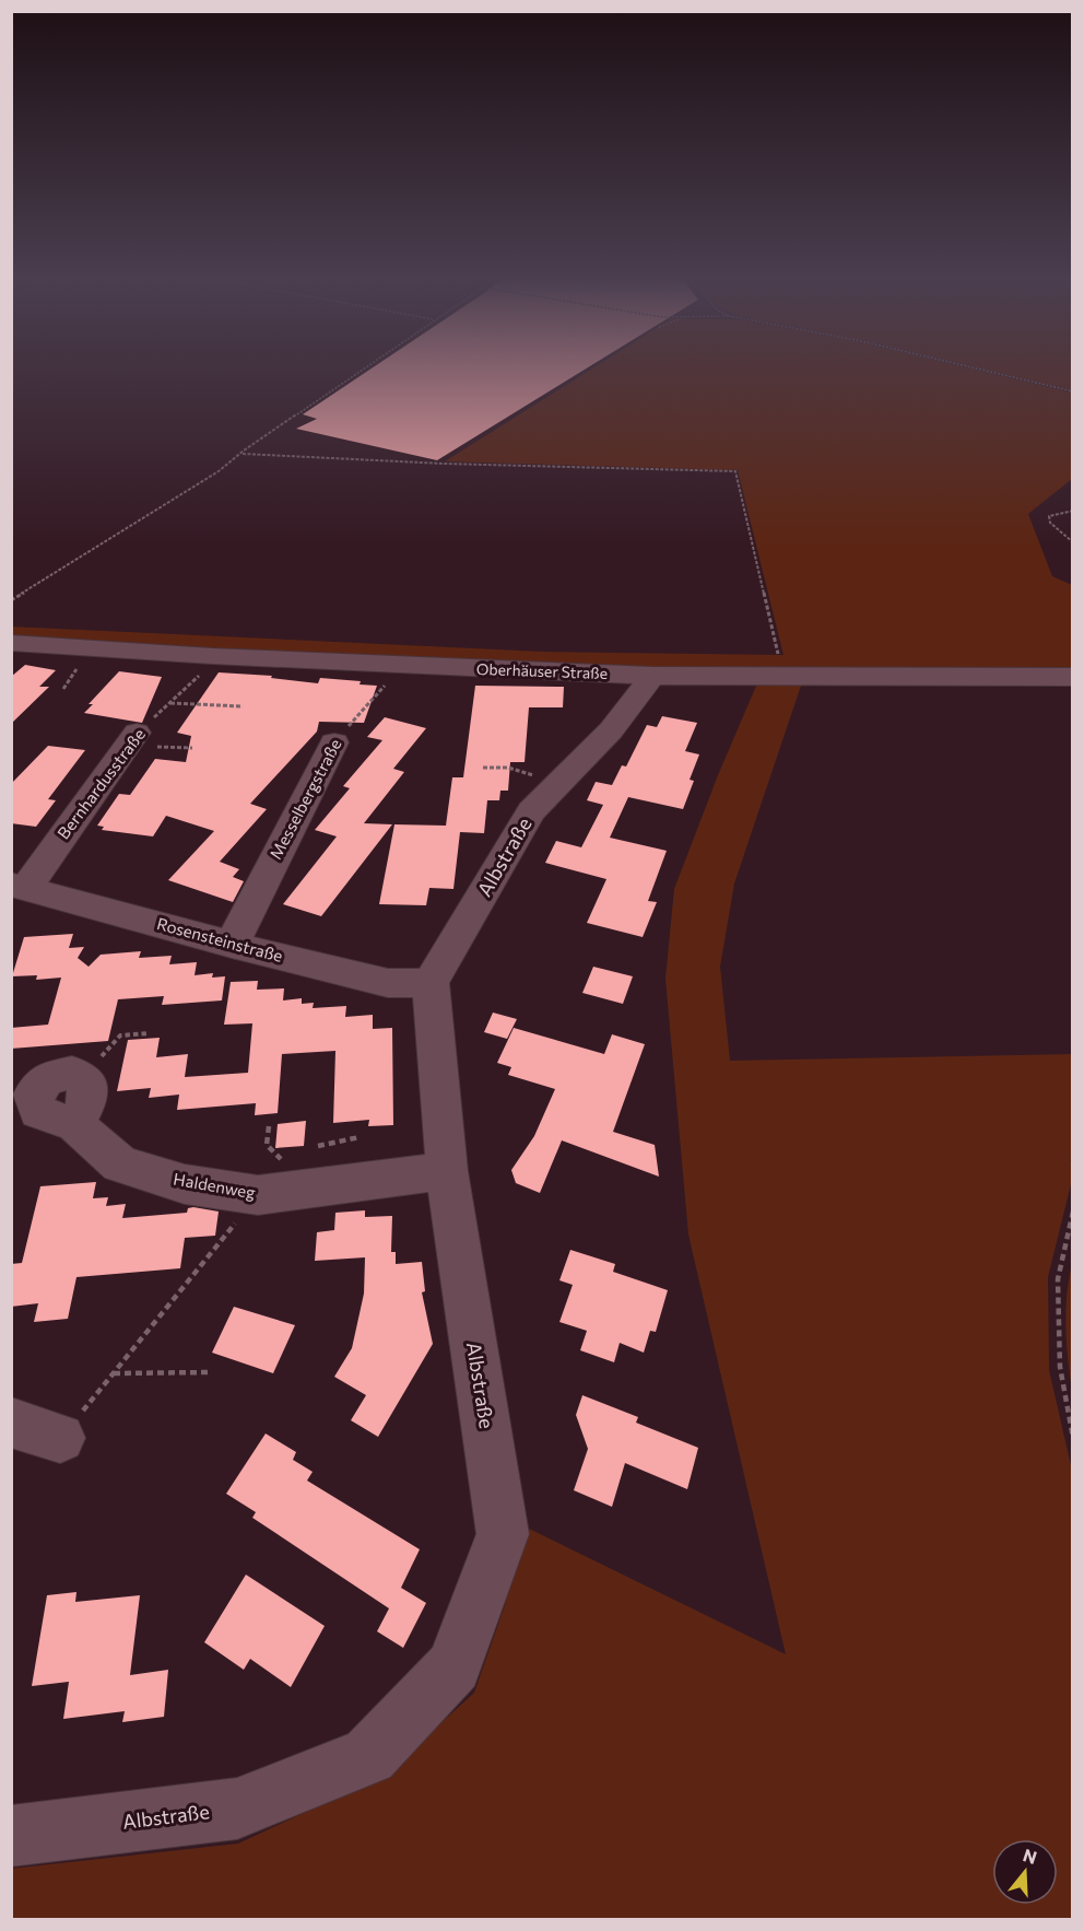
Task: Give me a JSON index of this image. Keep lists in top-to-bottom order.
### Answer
{
  "streets": {
    "street": [
      "Oberhäuser Straße",
      "Bernhardusstraße",
      "Messelbergstraße",
      "Albstraße",
      "Rosensteinstraße",
      "Haldenweg"
    ]
  },
  "crossings": [
    ["Oberhäuser Straße", "Bernhardusstraße"],
    ["Oberhäuser Straße", "Messelbergstraße"],
    ["Oberhäuser Straße", "Albstraße"],
    ["Bernhardusstraße", "Rosensteinstraße"],
    ["Messelbergstraße", "Rosensteinstraße"],
    ["Albstraße", "Rosensteinstraße"],
    ["Albstraße", "Haldenweg"]
  ],
  "north": "top"
}
